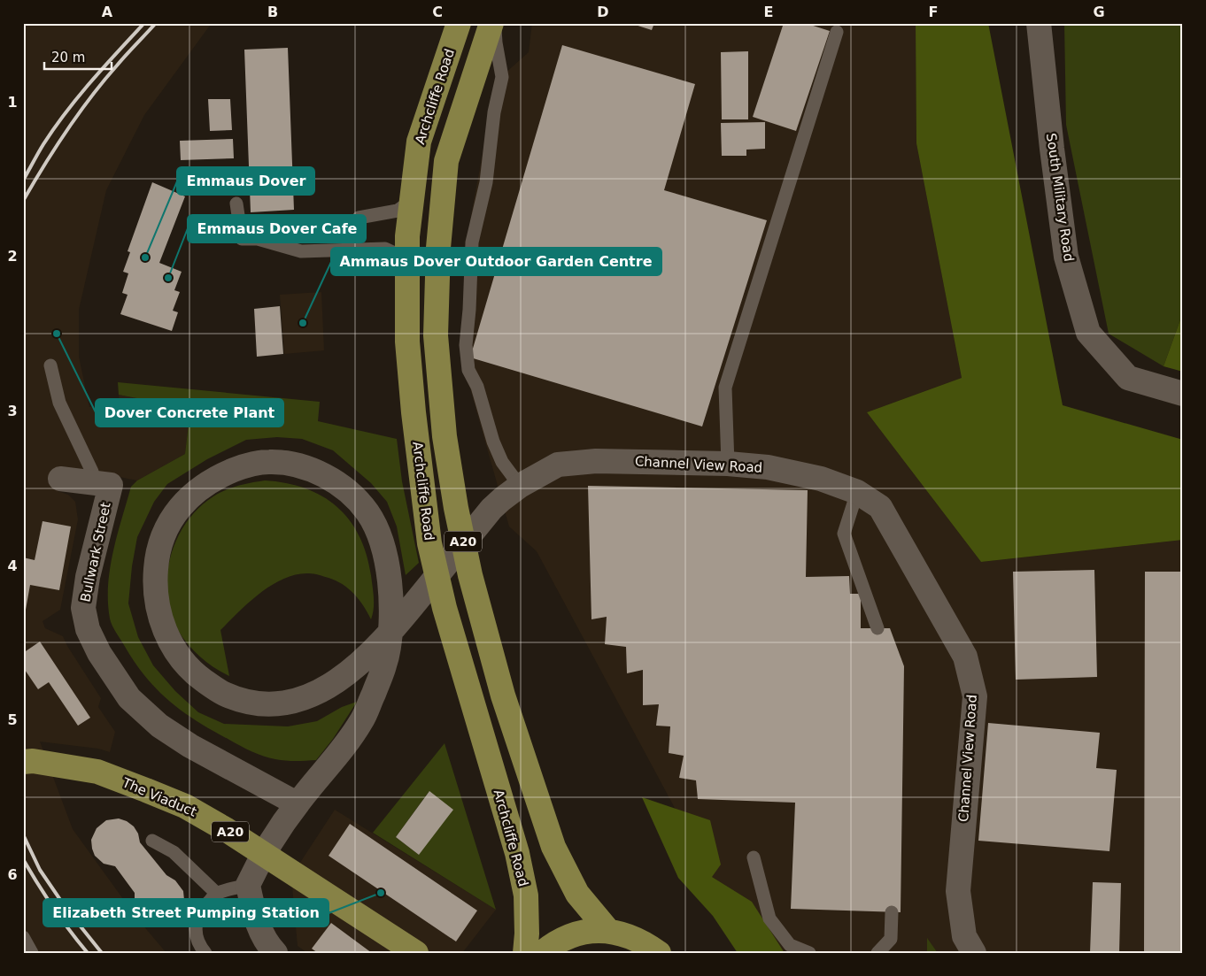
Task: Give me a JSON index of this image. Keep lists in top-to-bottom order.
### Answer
{
  "streets": {
    "highway": ["Archcliffe Road", "A20", "The Viaduct"],
    "street": ["South Military Road", "Channel View Road", "Bullwark Street"]
  },
  "crossings": [
    ["Channel View Road", "Bullwark Street"]
  ],
  "places": [
    "Emmaus Dover",
    "Emmaus Dover Cafe",
    "Ammaus Dover Outdoor Garden Centre",
    "Dover Concrete Plant",
    "Elizabeth Street Pumping Station"
  ],
  "scale_bar": "20 m",
  "grid": {
    "columns": [
      "A",
      "B",
      "C",
      "D",
      "E",
      "F",
      "G"
    ],
    "rows": [
      "1",
      "2",
      "3",
      "4",
      "5",
      "6"
    ]
  }
}
